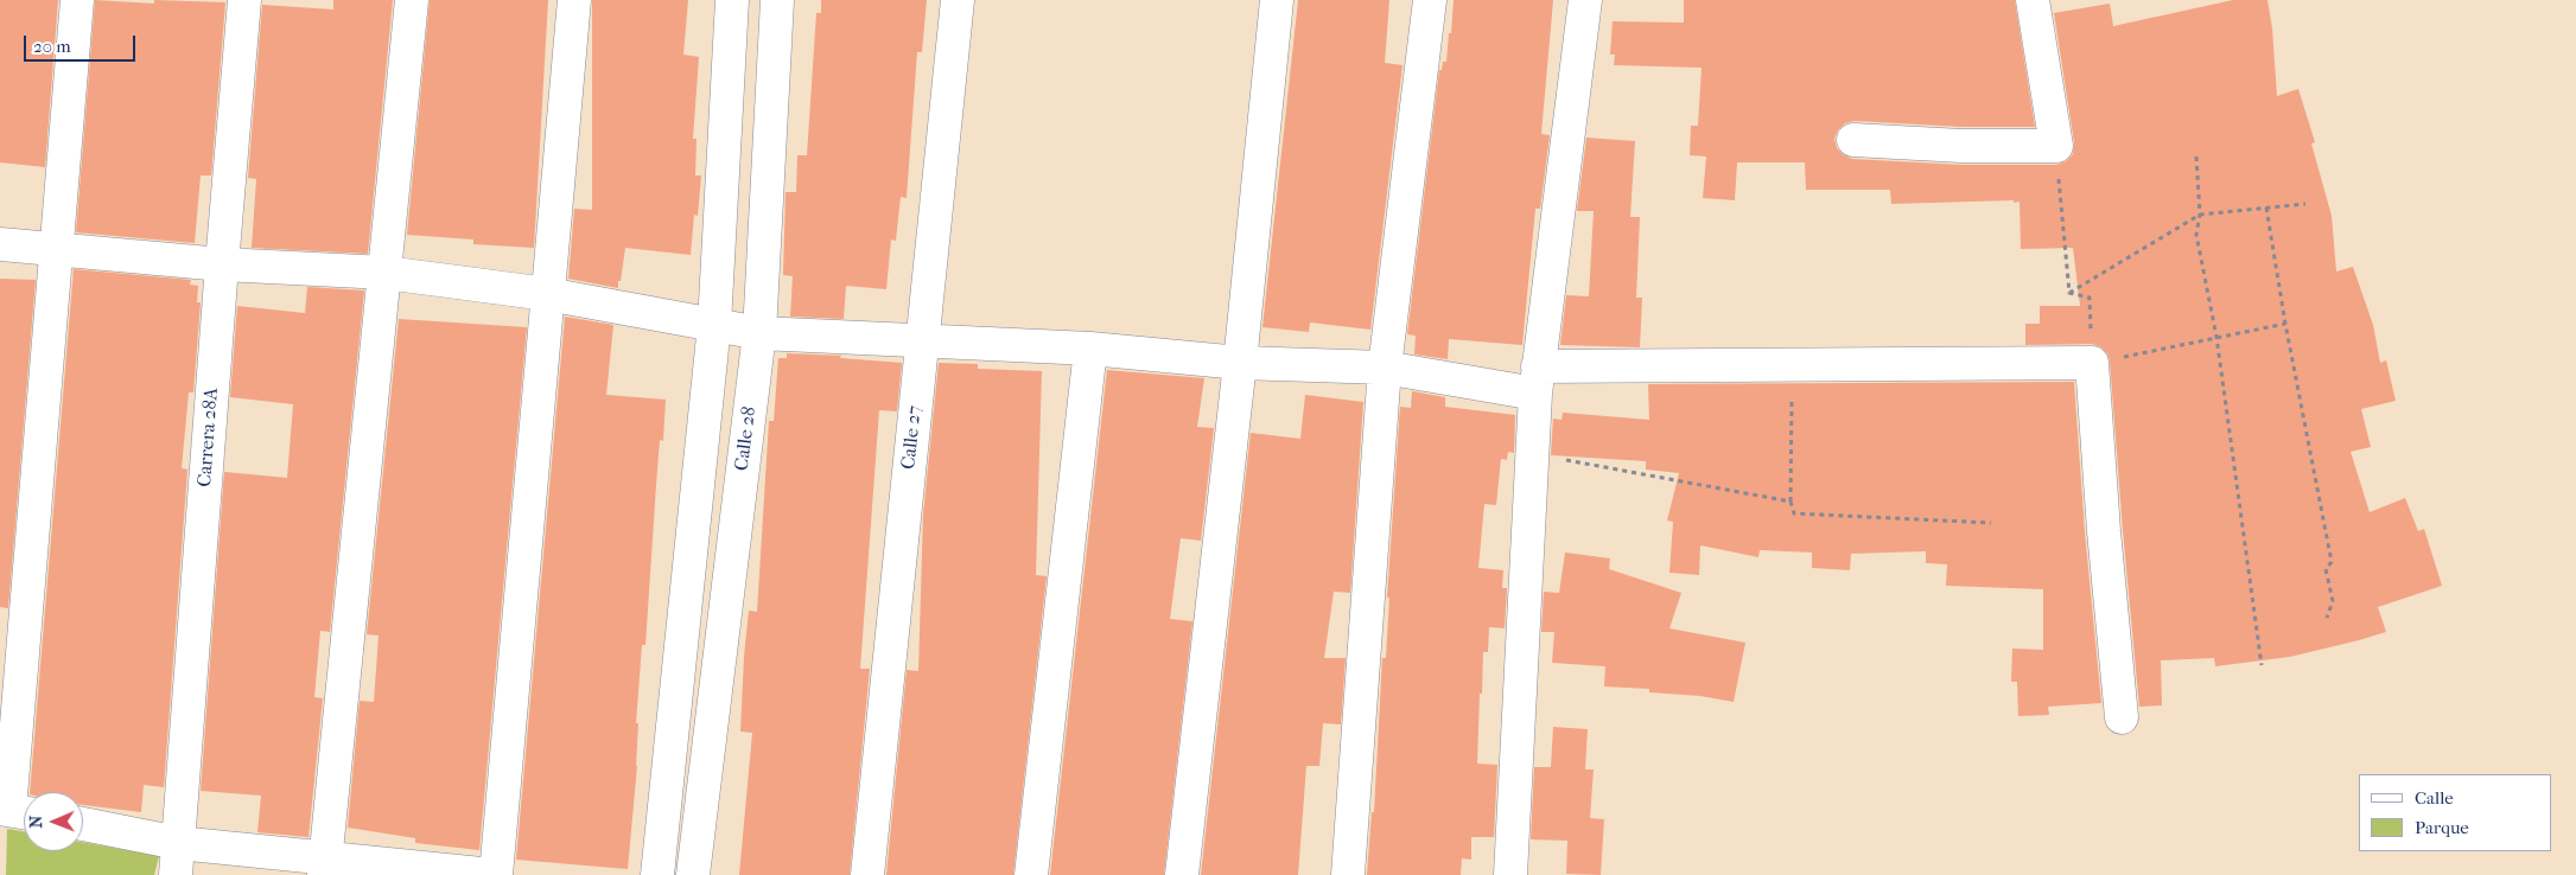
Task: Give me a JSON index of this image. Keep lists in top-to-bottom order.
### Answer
{
  "streets": {
    "street": ["Carrera 28A", "Calle 27", "Calle 28"]
  },
  "legend": ["Calle", "Parque"],
  "scale_bar": "20 m",
  "north": "left"
}
